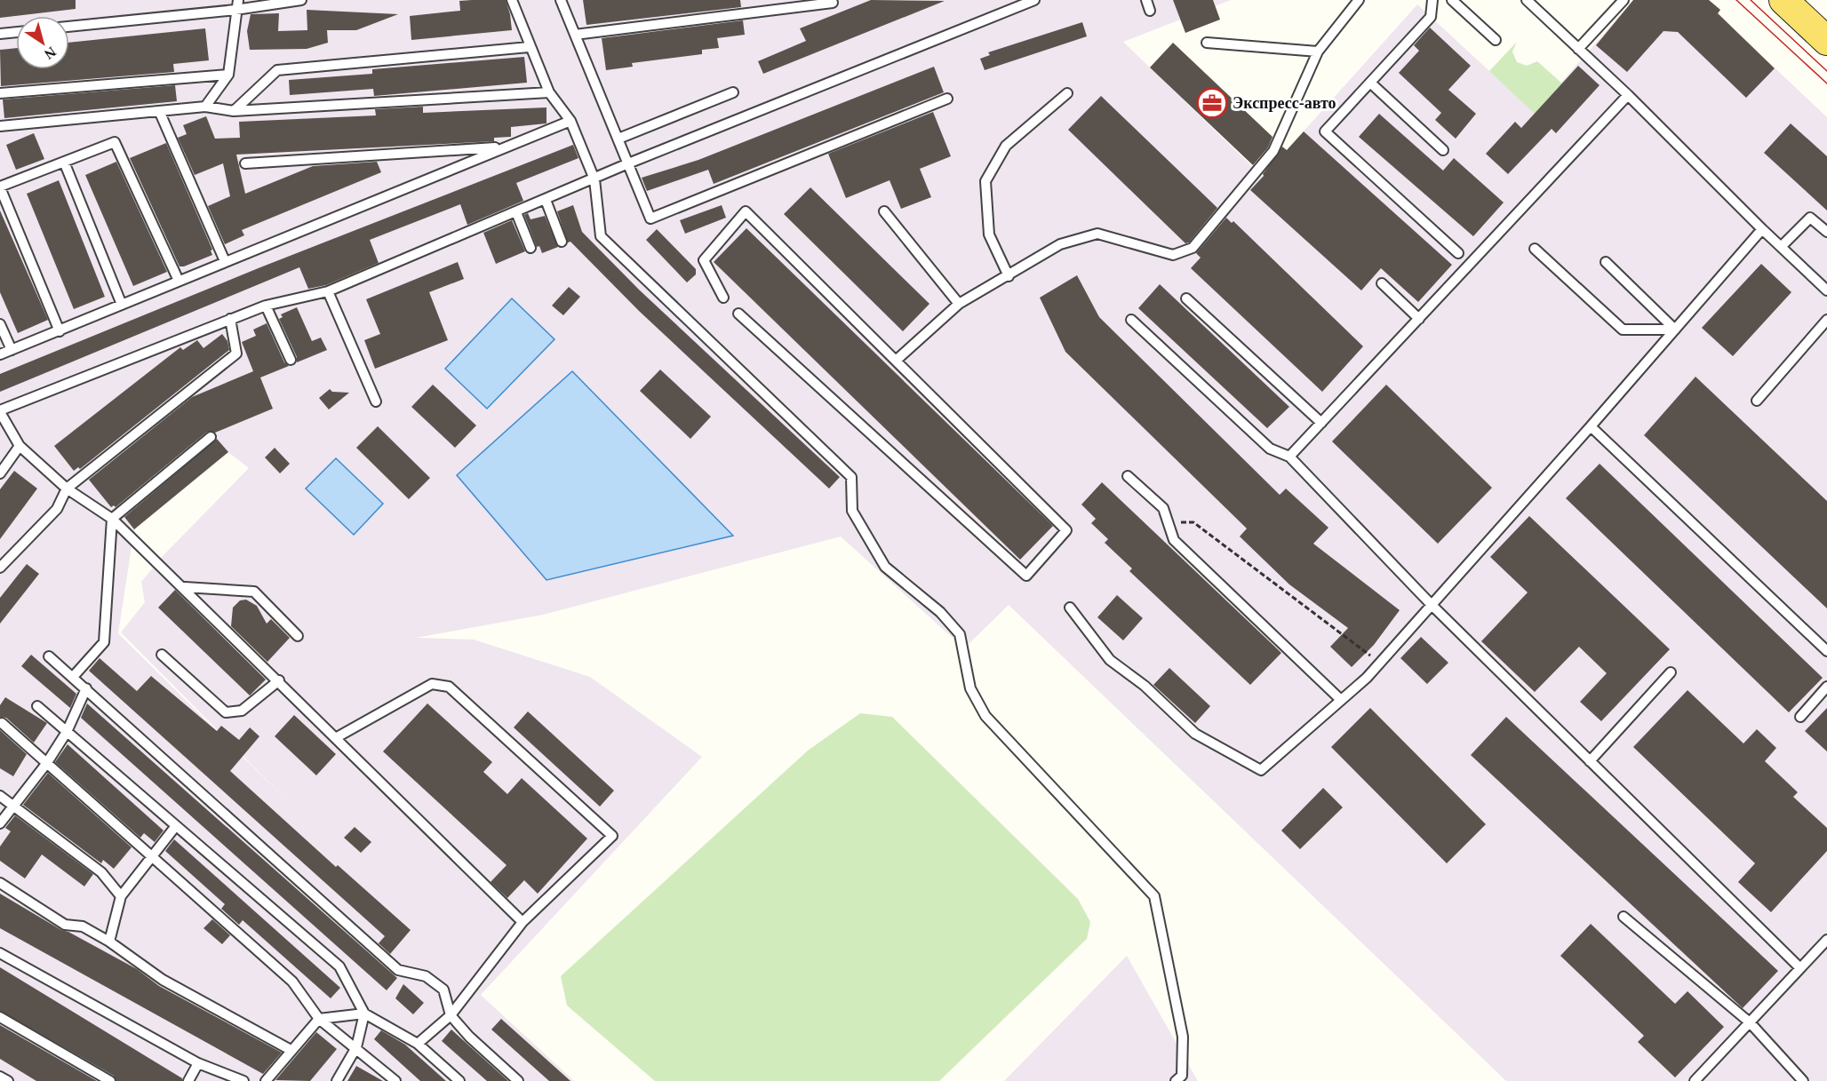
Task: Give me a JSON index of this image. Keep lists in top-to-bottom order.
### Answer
{
  "places": {
    "office": ["Экспресс-авто"]
  },
  "north": "bottom right"
}
